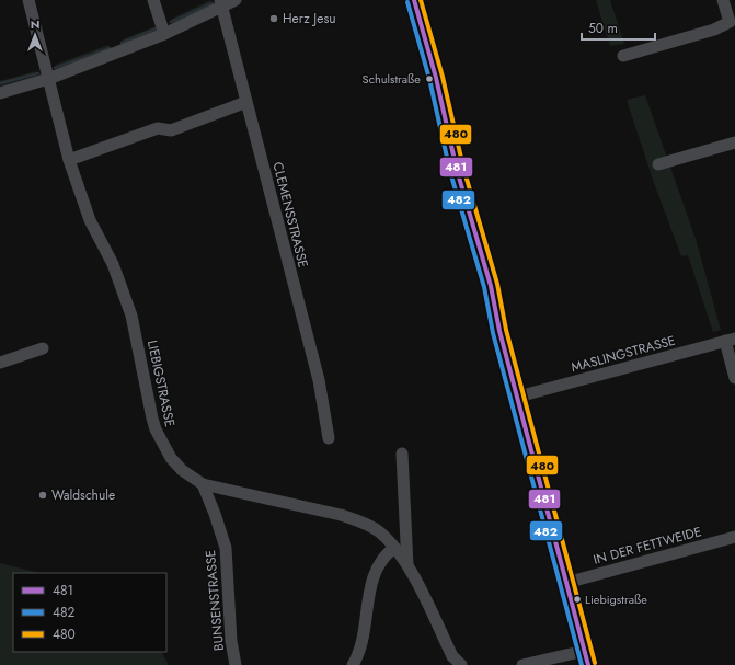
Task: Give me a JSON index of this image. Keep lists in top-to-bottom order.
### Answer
{
  "streets": {
    "street": [
      "CLEMENSSTRASSE",
      "MASLINGSTRASSE",
      "LIEBIGSTRASSE",
      "IN DER FETTWEIDE",
      "BUNSENSTRASSE"
    ]
  },
  "crossings": [
    ["LIEBIGSTRASSE", "BUNSENSTRASSE"]
  ],
  "places": [
    "Herz Jesu",
    "Schulstraße",
    "Waldschule",
    "Liebigstraße"
  ],
  "lines": ["transit line 481", "transit line 480", "transit line 482"],
  "legend": ["481", "482", "480"],
  "scale_bar": "50 m",
  "north": "top"
}
